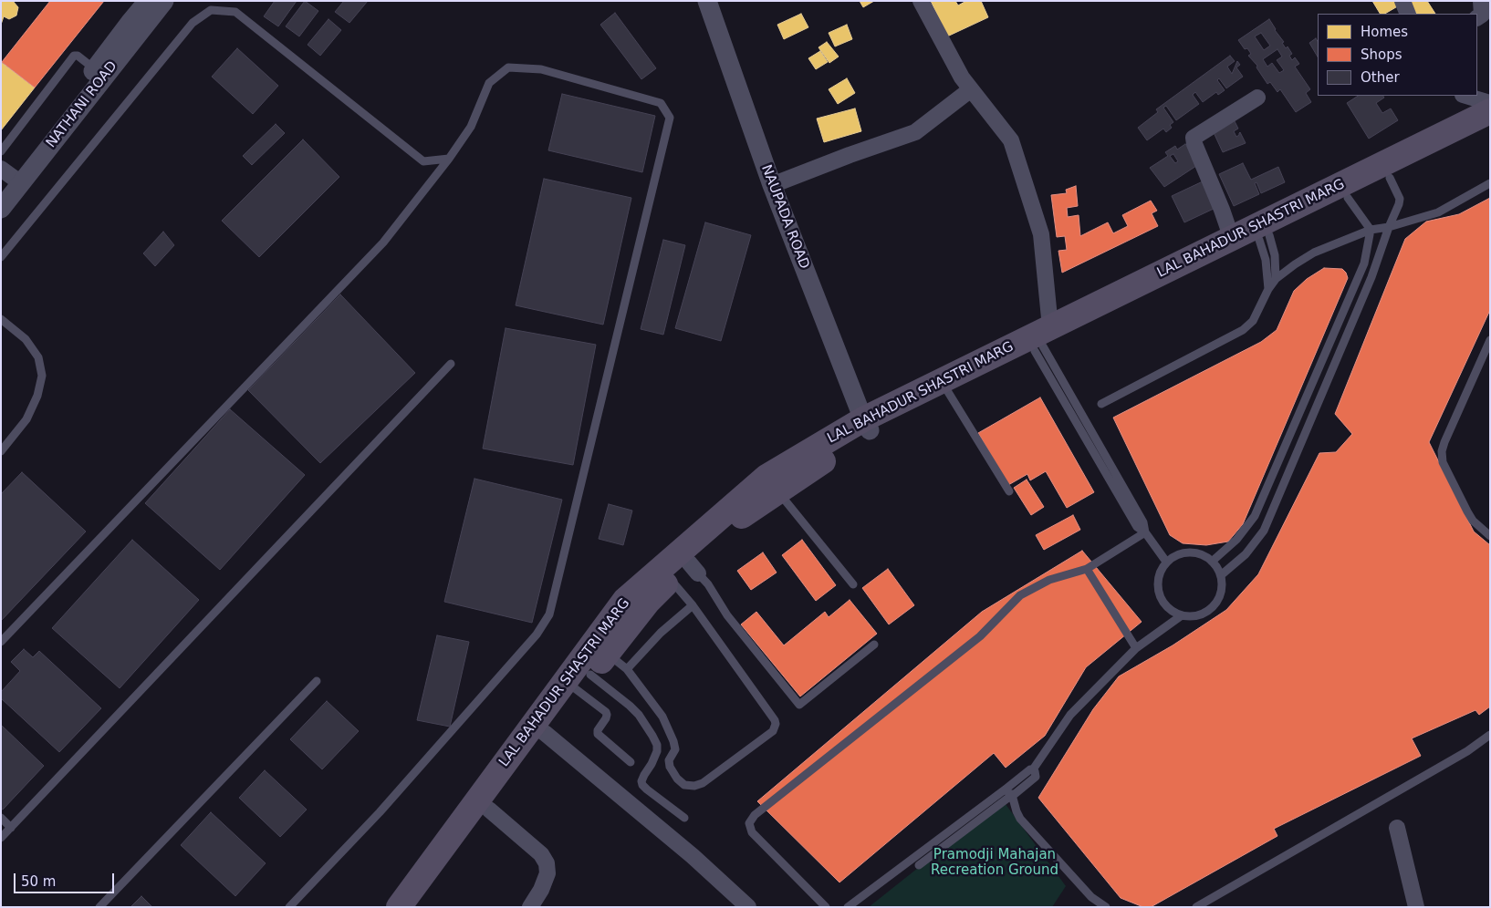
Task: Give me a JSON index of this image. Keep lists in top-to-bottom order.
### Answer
{
  "streets": {
    "main road": ["LAL BAHADUR SHASTRI MARG"],
    "street": ["NATHANI ROAD", "NAUPADA ROAD"]
  },
  "crossings": [
    ["NAUPADA ROAD", "LAL BAHADUR SHASTRI MARG"]
  ],
  "parks": ["Pramodji Mahajan Recreation Ground"],
  "legend": ["Homes", "Shops", "Other"],
  "scale_bar": "50 m"
}
